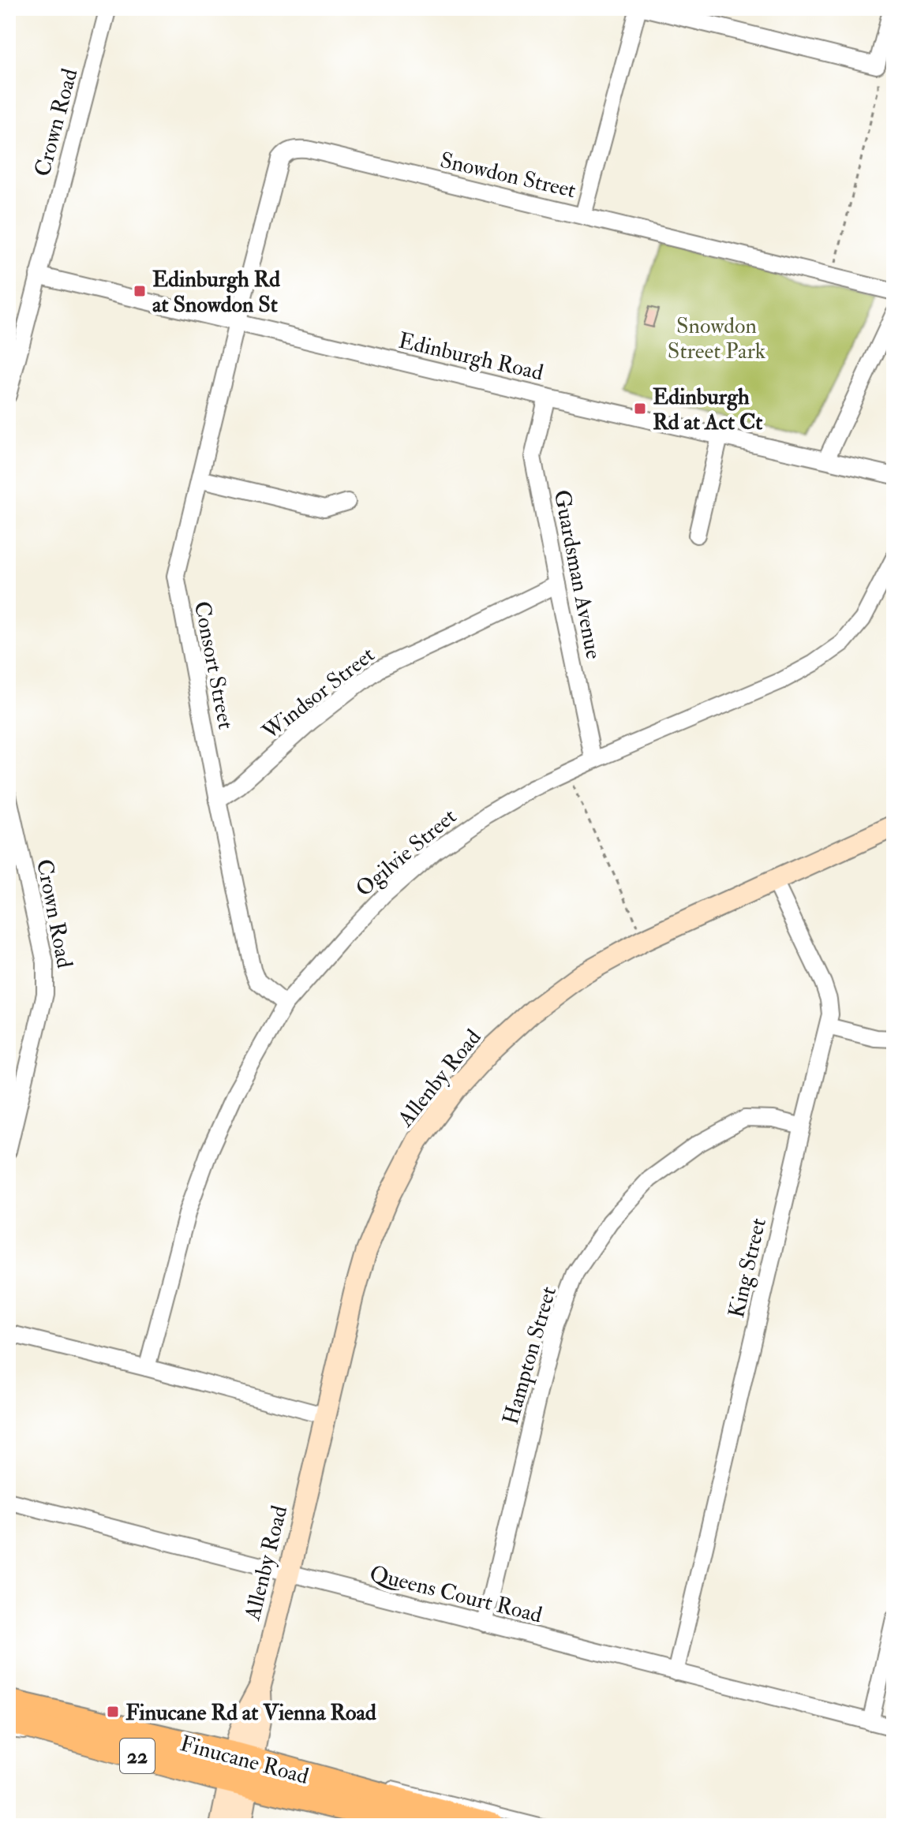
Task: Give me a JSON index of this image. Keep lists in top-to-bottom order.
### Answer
{
  "streets": {
    "highway": ["22", "Finucane Road"],
    "main road": ["Allenby Road"],
    "street": [
      "Crown Road",
      "Snowdon Street",
      "Edinburgh Road",
      "Guardsman Avenue",
      "Consort Street",
      "Windsor Street",
      "Ogilvie Street",
      "King Street",
      "Hampton Street",
      "Queens Court Road"
    ]
  },
  "crossings": [
    ["Crown Road", "Edinburgh Road"],
    ["Snowdon Street", "Edinburgh Road"],
    ["Snowdon Street", "Consort Street"],
    ["Edinburgh Road", "Guardsman Avenue"],
    ["Edinburgh Road", "Consort Street"],
    ["Guardsman Avenue", "Windsor Street"],
    ["Guardsman Avenue", "Ogilvie Street"],
    ["Consort Street", "Windsor Street"],
    ["Consort Street", "Ogilvie Street"],
    ["Allenby Road", "King Street"],
    ["Allenby Road", "Queens Court Road"],
    ["Allenby Road", "Finucane Road"],
    ["King Street", "Hampton Street"],
    ["King Street", "Queens Court Road"],
    ["Hampton Street", "Queens Court Road"]
  ],
  "parks": ["Snowdon Street Park"],
  "places": {
    "transit": ["Edinburgh Rd at Snowdon St", "Edinburgh Rd at Act Ct", "Finucane Rd at Vienna Road"]
  }
}
